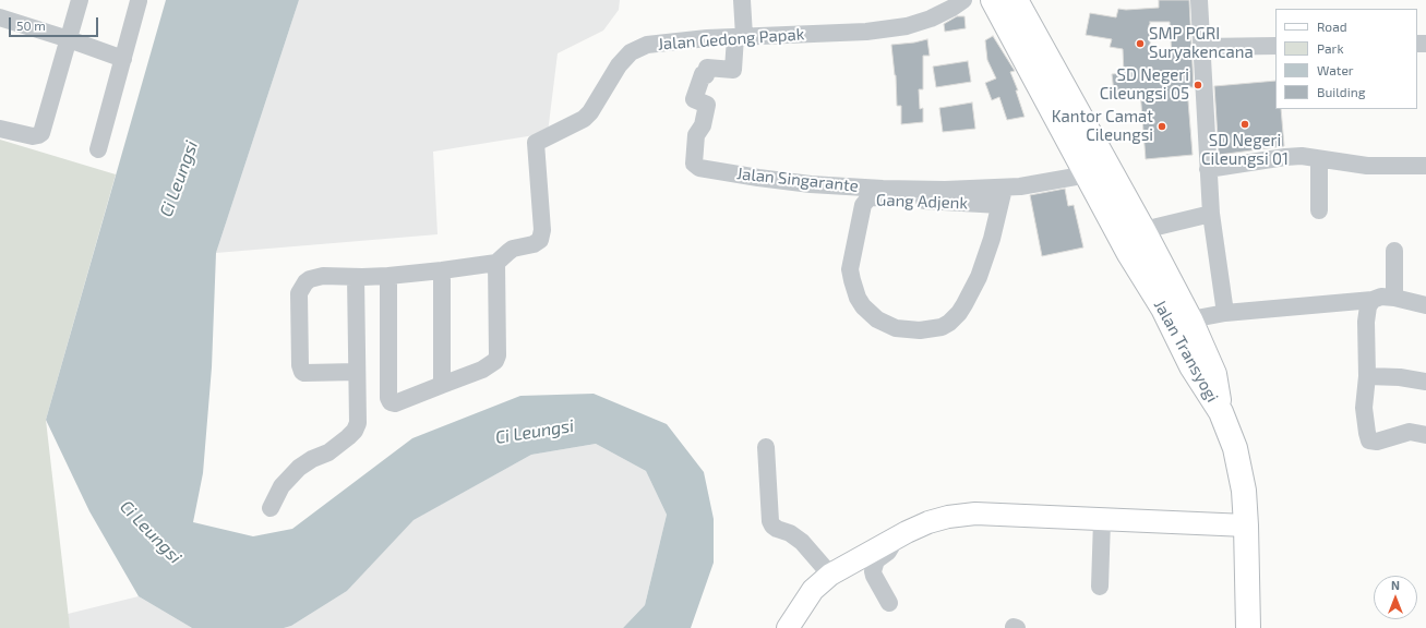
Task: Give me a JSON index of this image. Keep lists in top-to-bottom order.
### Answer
{
  "streets": {
    "highway": ["Jalan Transyogi"],
    "street": ["Jalan Gedong Papak", "Jalan Singarante", "Gang Adjenk"]
  },
  "crossings": [
    ["Jalan Gedong Papak", "Jalan Singarante"],
    ["Jalan Singarante", "Gang Adjenk"],
    ["Jalan Singarante", "Jalan Transyogi"]
  ],
  "water": ["Ci Leungsi"],
  "places": [
    "SMP PGRI Suryakencana",
    "SD Negeri Cileungsi 05",
    "SD Negeri Cileungsi 01",
    "Kantor Camat Cileungsi"
  ],
  "legend": [
    "Road",
    "Park",
    "Water",
    "Building"
  ],
  "scale_bar": "50 m",
  "north": "top"
}
